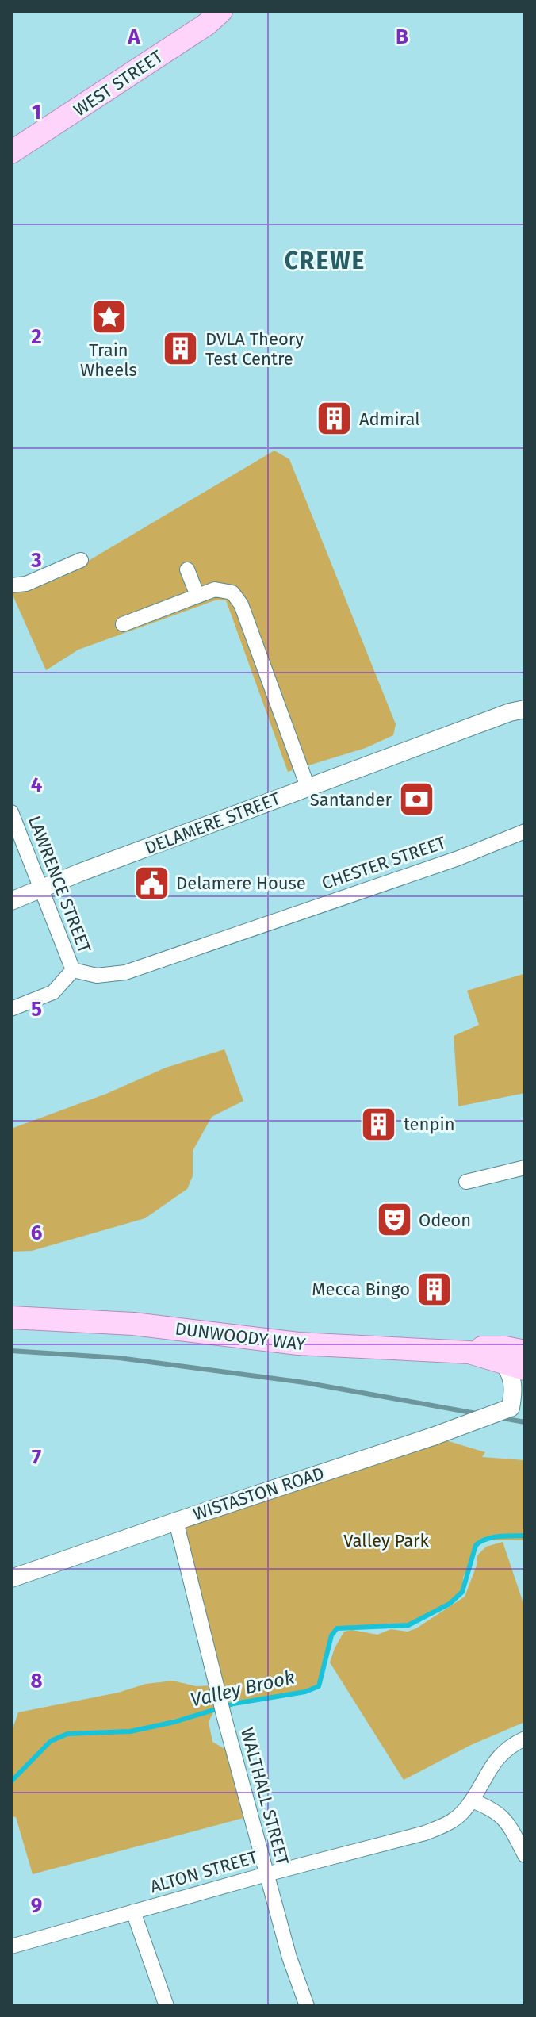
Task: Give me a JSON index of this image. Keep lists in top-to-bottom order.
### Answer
{
  "streets": {
    "main road": ["WEST STREET", "DUNWOODY WAY"],
    "street": [
      "DELAMERE STREET",
      "CHESTER STREET",
      "LAWRENCE STREET",
      "WISTASTON ROAD",
      "WALTHALL STREET",
      "ALTON STREET"
    ]
  },
  "crossings": [
    ["DELAMERE STREET", "LAWRENCE STREET"],
    ["CHESTER STREET", "LAWRENCE STREET"],
    ["WISTASTON ROAD", "WALTHALL STREET"],
    ["WALTHALL STREET", "ALTON STREET"]
  ],
  "districts": ["CREWE"],
  "water": ["Valley Brook"],
  "parks": ["Valley Park"],
  "places": {
    "place": ["Train Wheels"],
    "building": [
      "DVLA Theory Test Centre",
      "Admiral",
      "tenpin",
      "Mecca Bingo"
    ],
    "bank": ["Santander"],
    "public building": ["Delamere House"],
    "theatre": ["Odeon"]
  },
  "grid": {
    "columns": ["A", "B"],
    "rows": [
      "1",
      "2",
      "3",
      "4",
      "5",
      "6",
      "7",
      "8",
      "9"
    ]
  }
}
